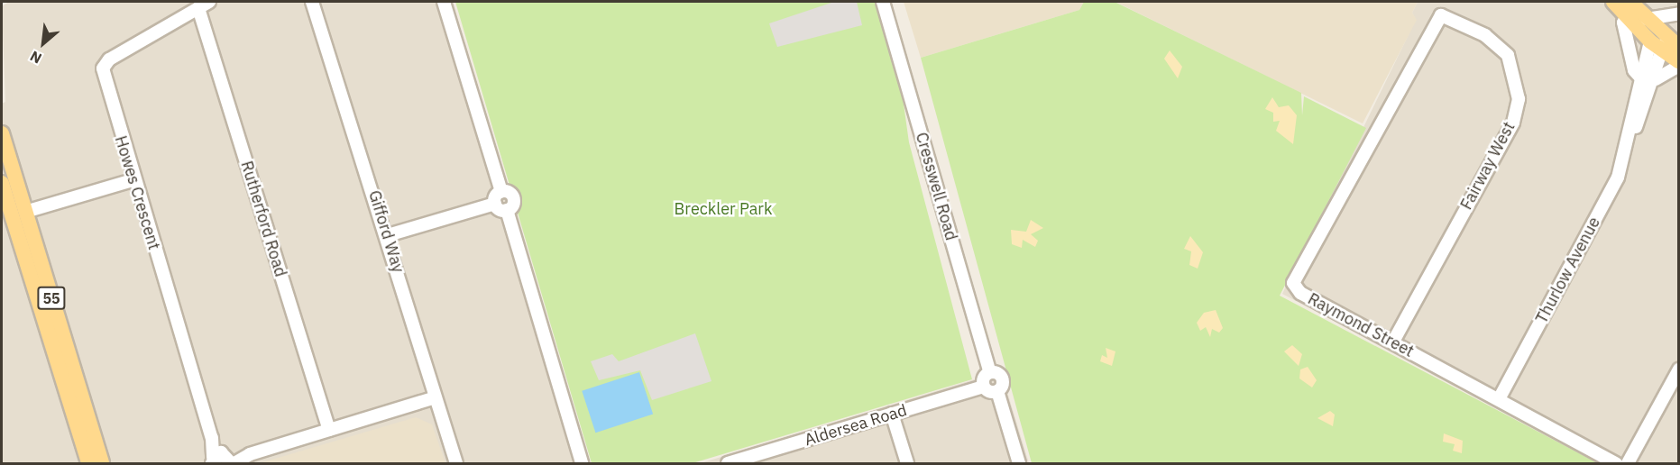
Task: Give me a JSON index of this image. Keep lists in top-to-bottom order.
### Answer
{
  "streets": {
    "main road": ["55"],
    "street": [
      "Fairway West",
      "Cresswell Road",
      "Howes Crescent",
      "Rutherford Road",
      "Gifford Way",
      "Thurlow Avenue",
      "Raymond Street",
      "Aldersea Road"
    ]
  },
  "crossings": [
    ["Fairway West", "Raymond Street"],
    ["Howes Crescent", "Rutherford Road"],
    ["Thurlow Avenue", "Raymond Street"]
  ],
  "parks": ["Breckler Park"],
  "north": "bottom left"
}
